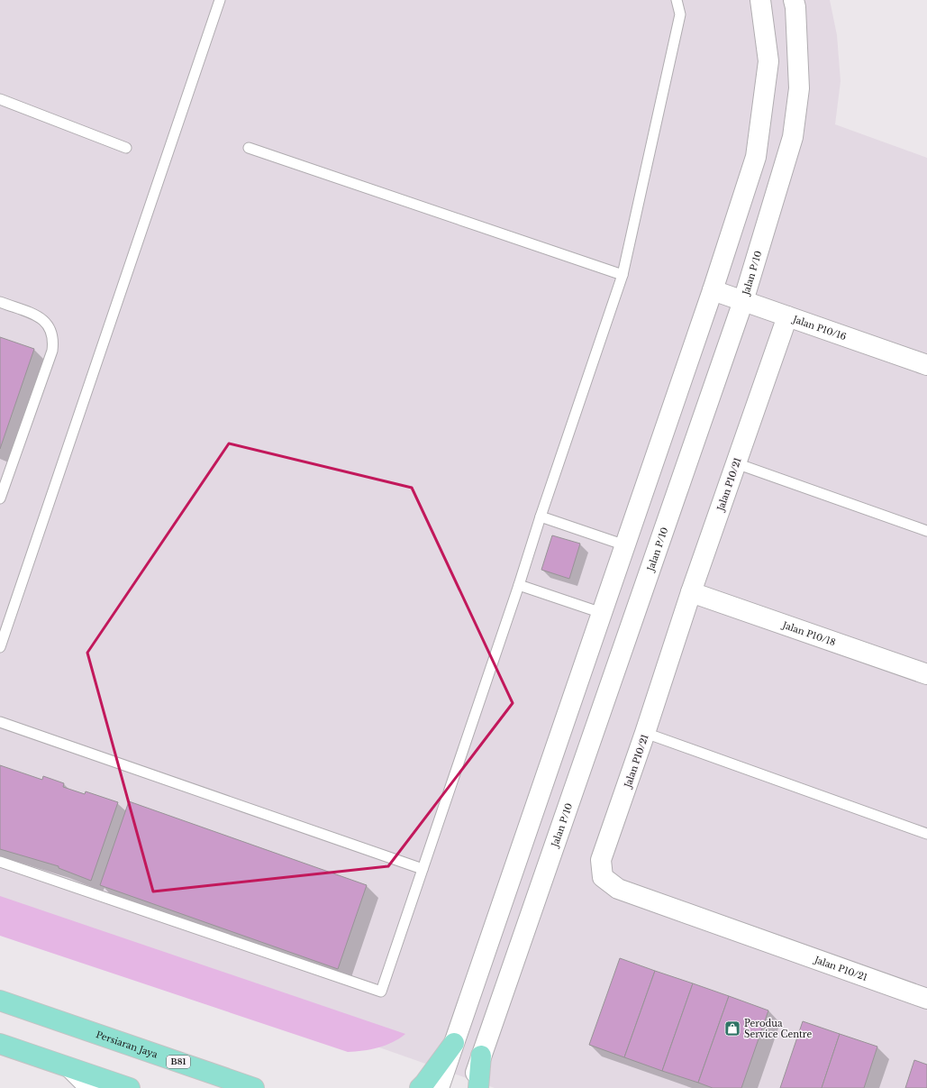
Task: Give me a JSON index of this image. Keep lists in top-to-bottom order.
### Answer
{
  "streets": {
    "main road": ["Persiaran Jaya", "B81"],
    "street": [
      "Jalan P/10",
      "Jalan P10/16",
      "Jalan P10/21",
      "Jalan P10/18"
    ]
  },
  "crossings": [
    ["Jalan P/10", "Jalan P10/16"],
    ["Jalan P10/16", "Jalan P10/21"],
    ["Jalan P10/21", "Jalan P10/18"]
  ],
  "places": {
    "shop": ["Perodua Service Centre"]
  }
}
